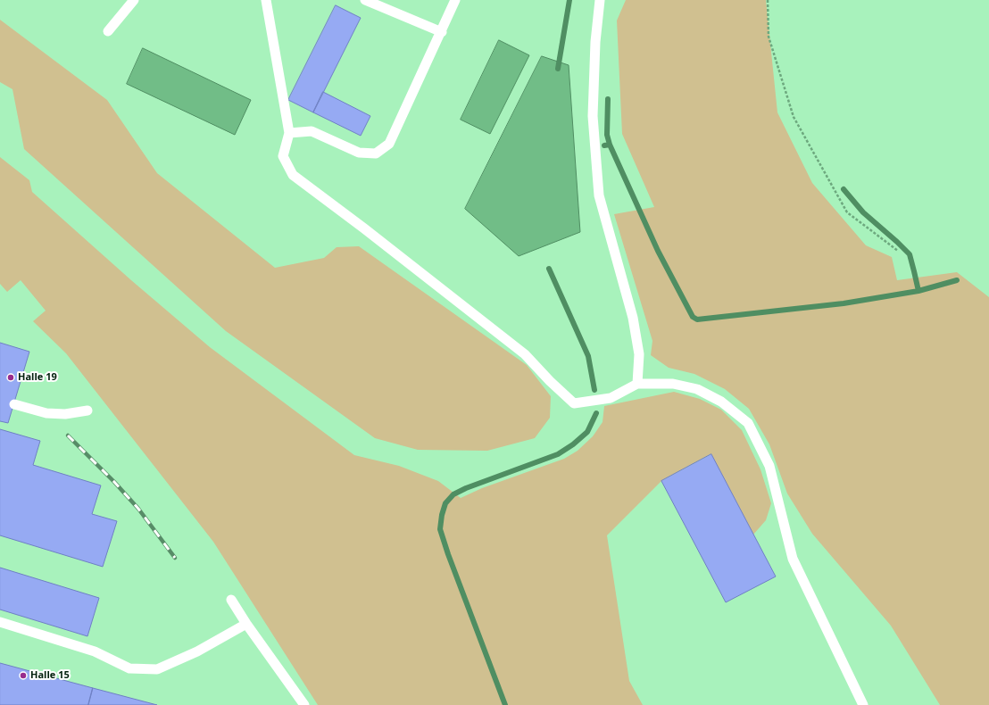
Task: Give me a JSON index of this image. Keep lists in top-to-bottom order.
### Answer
{
  "places": ["Halle 19", "Halle 15"]
}
